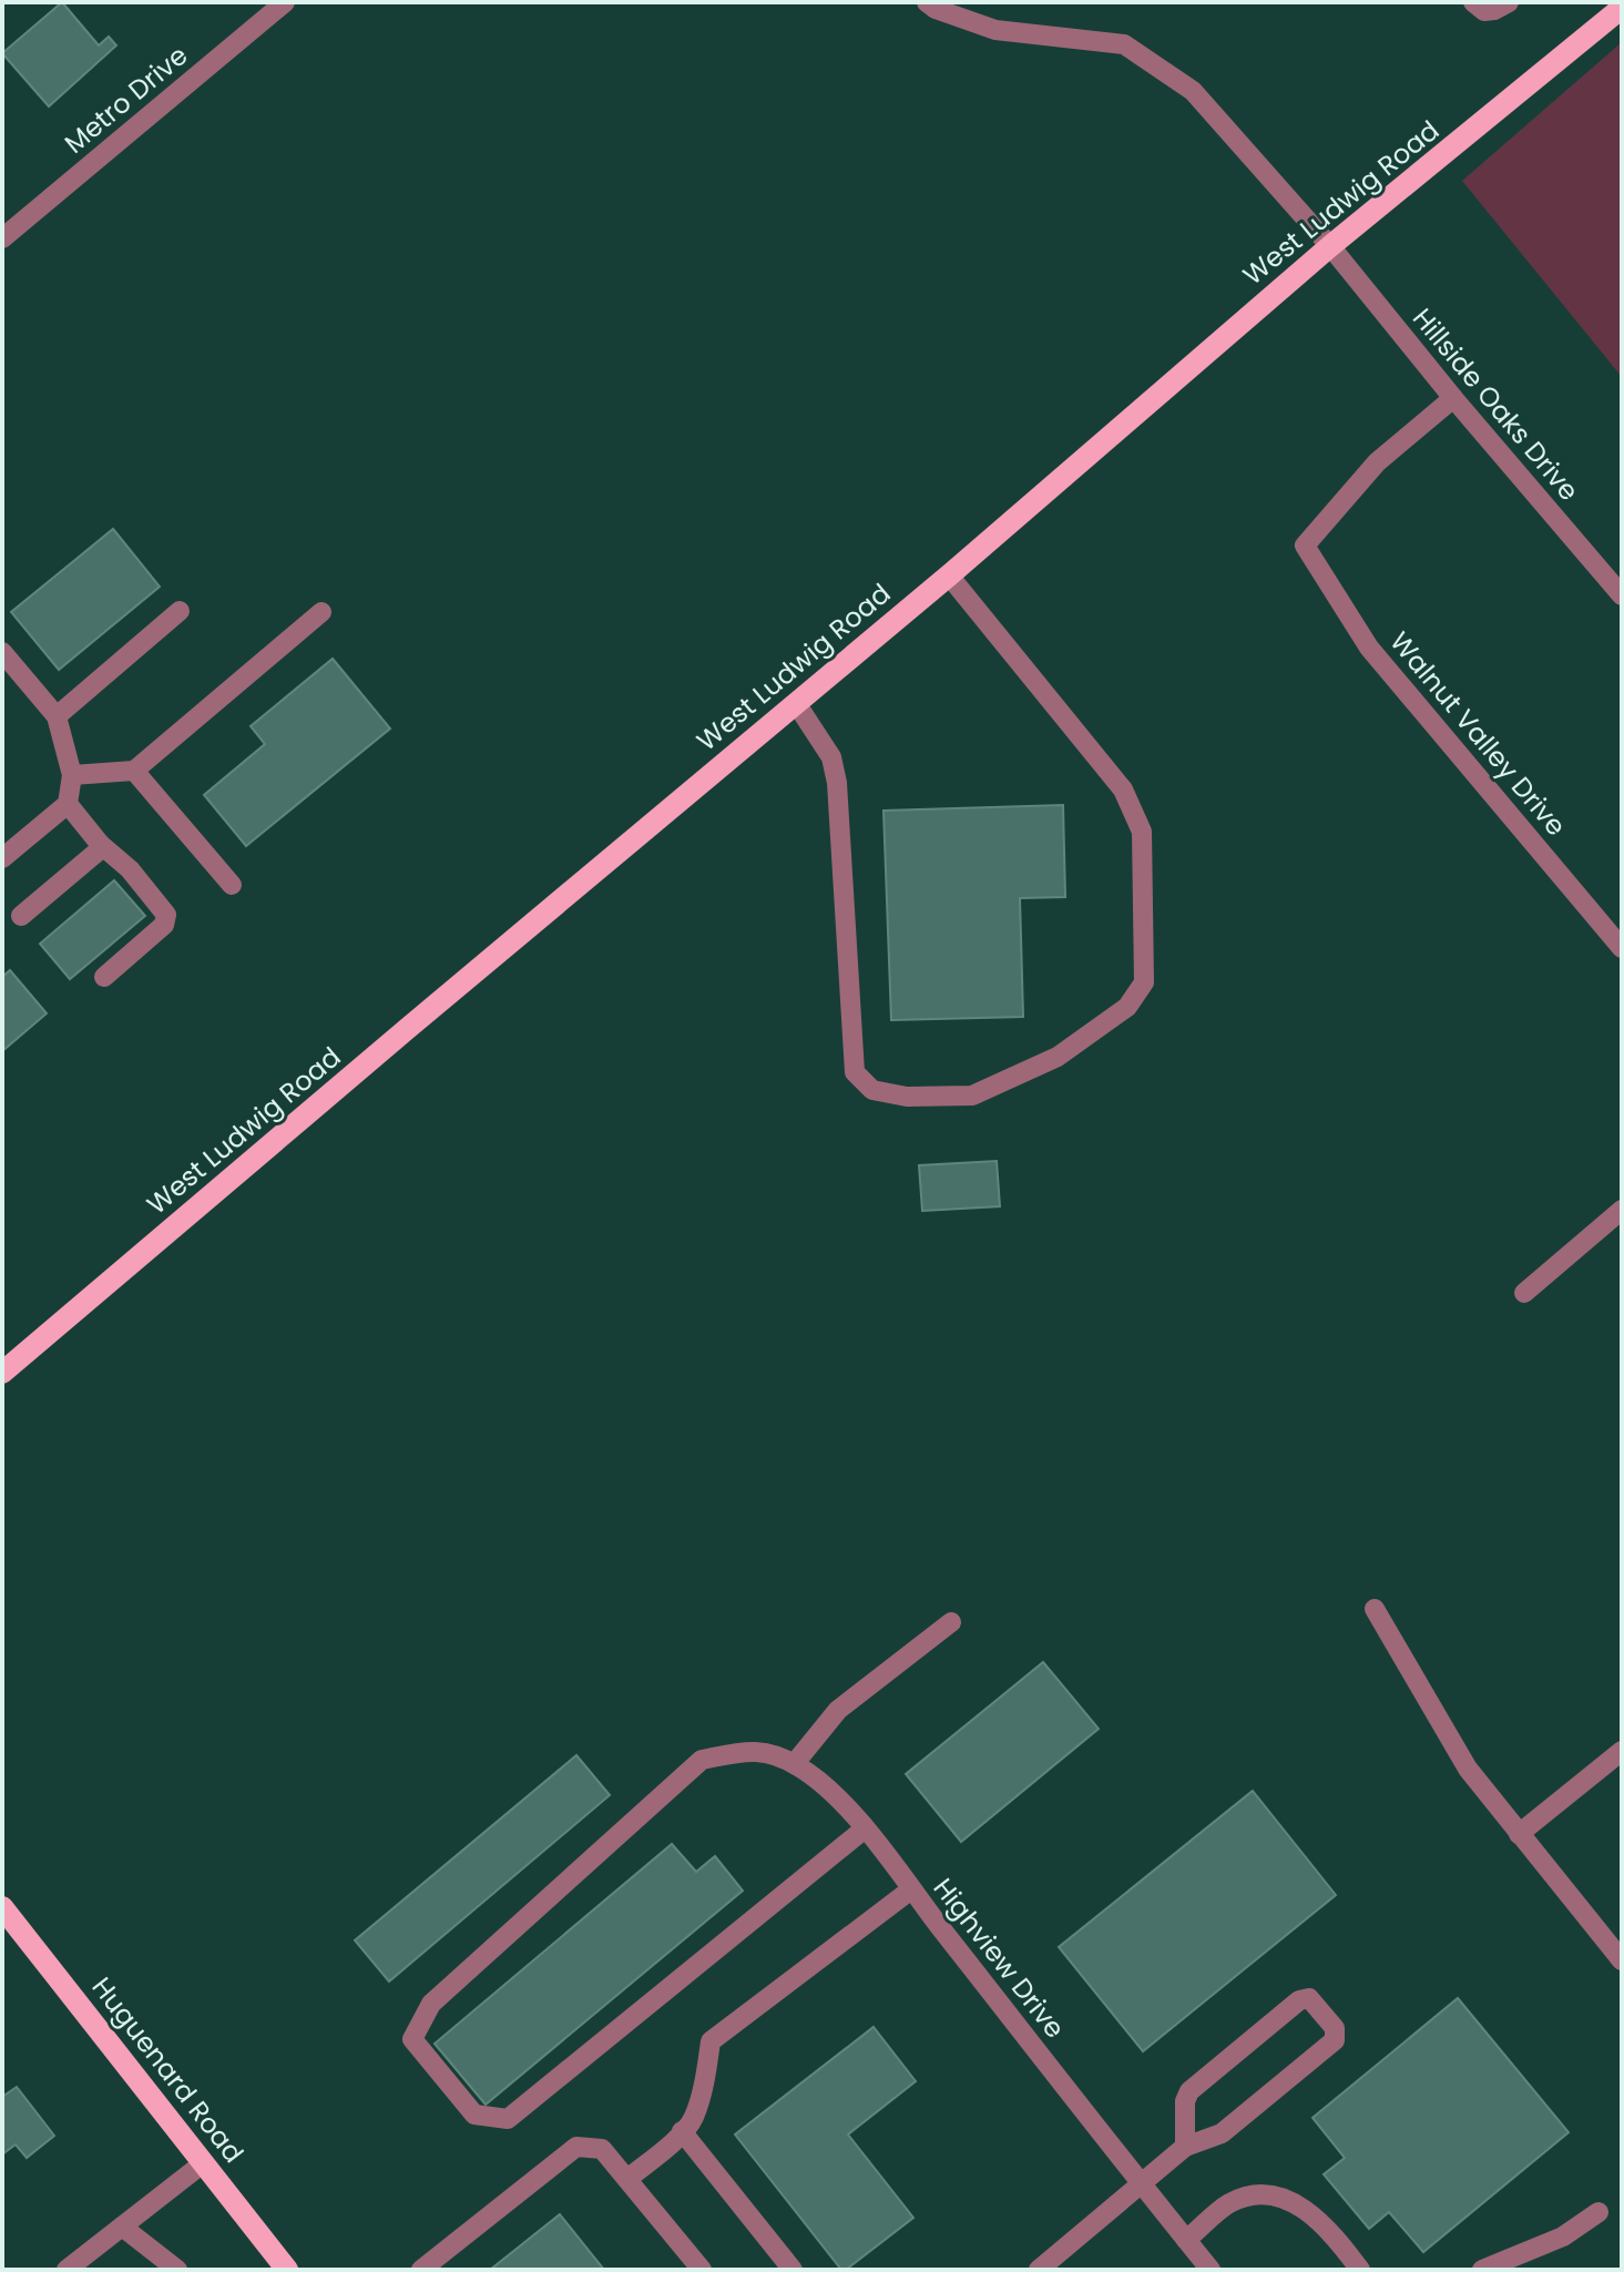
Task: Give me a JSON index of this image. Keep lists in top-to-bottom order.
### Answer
{
  "streets": {
    "main road": ["West Ludwig Road", "Huguenard Road"],
    "street": [
      "Metro Drive",
      "Hillside Oaks Drive",
      "Walnut Valley Drive",
      "Highview Drive"
    ]
  },
  "crossings": [
    ["West Ludwig Road", "Hillside Oaks Drive"],
    ["Hillside Oaks Drive", "Walnut Valley Drive"]
  ]
}
